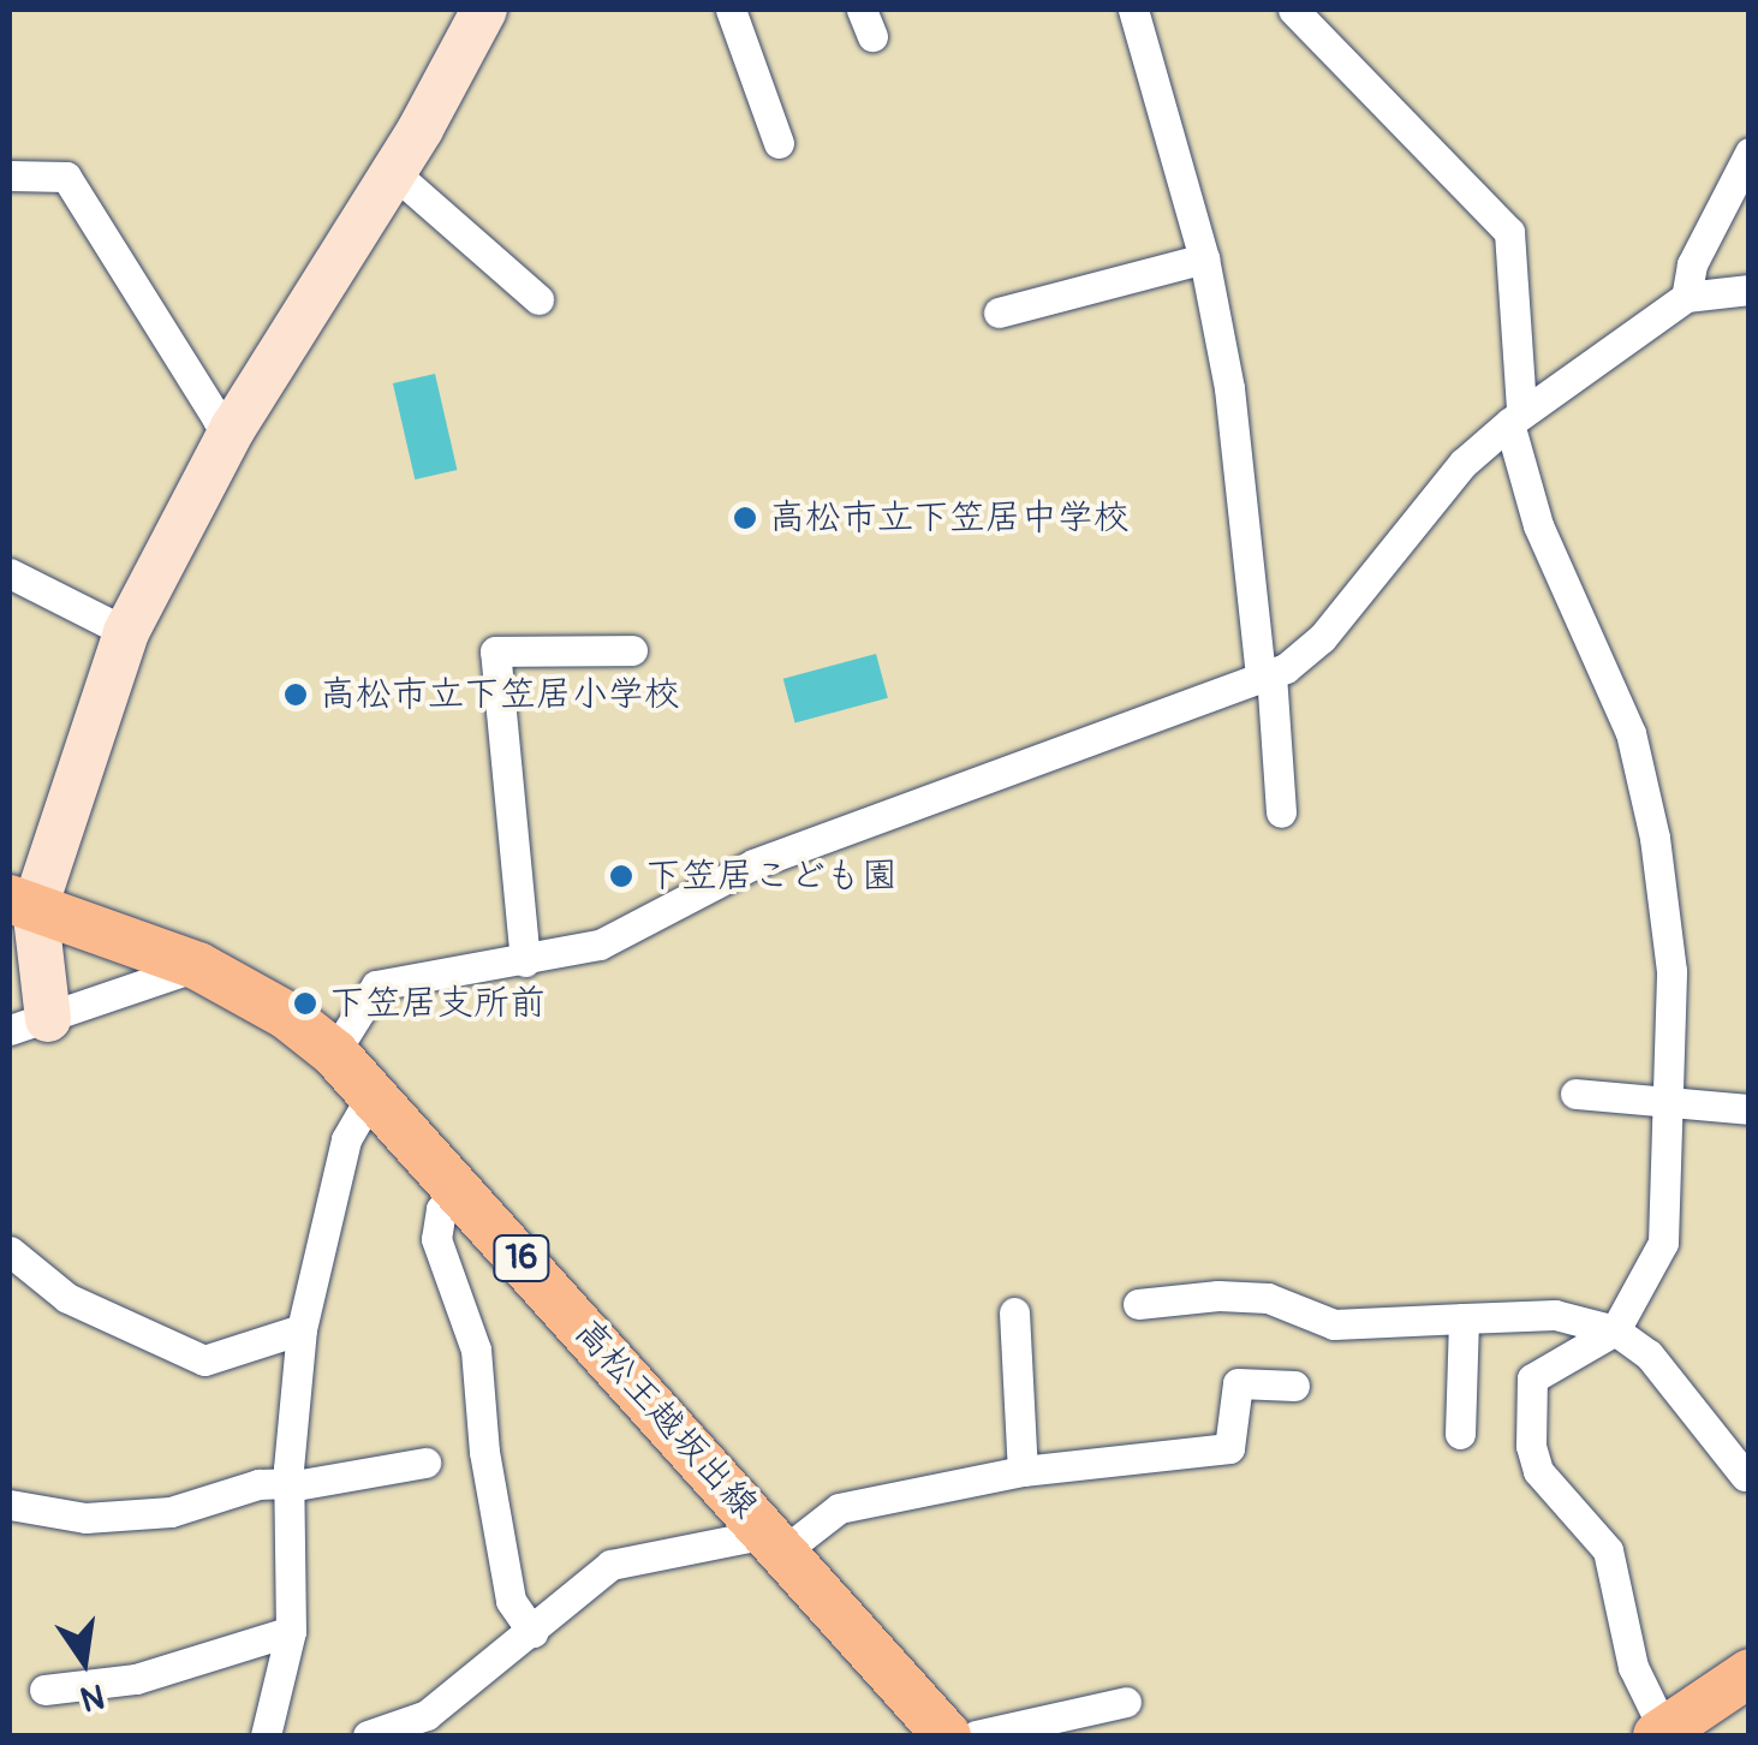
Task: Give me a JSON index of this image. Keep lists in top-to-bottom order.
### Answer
{
  "streets": {
    "main road": ["16", "高松王越坂出線"]
  },
  "places": [
    "高松市立下笠居中学校",
    "高松市立下笠居小学校",
    "下笠居こども園",
    "下笠居支所前"
  ],
  "north": "bottom"
}
